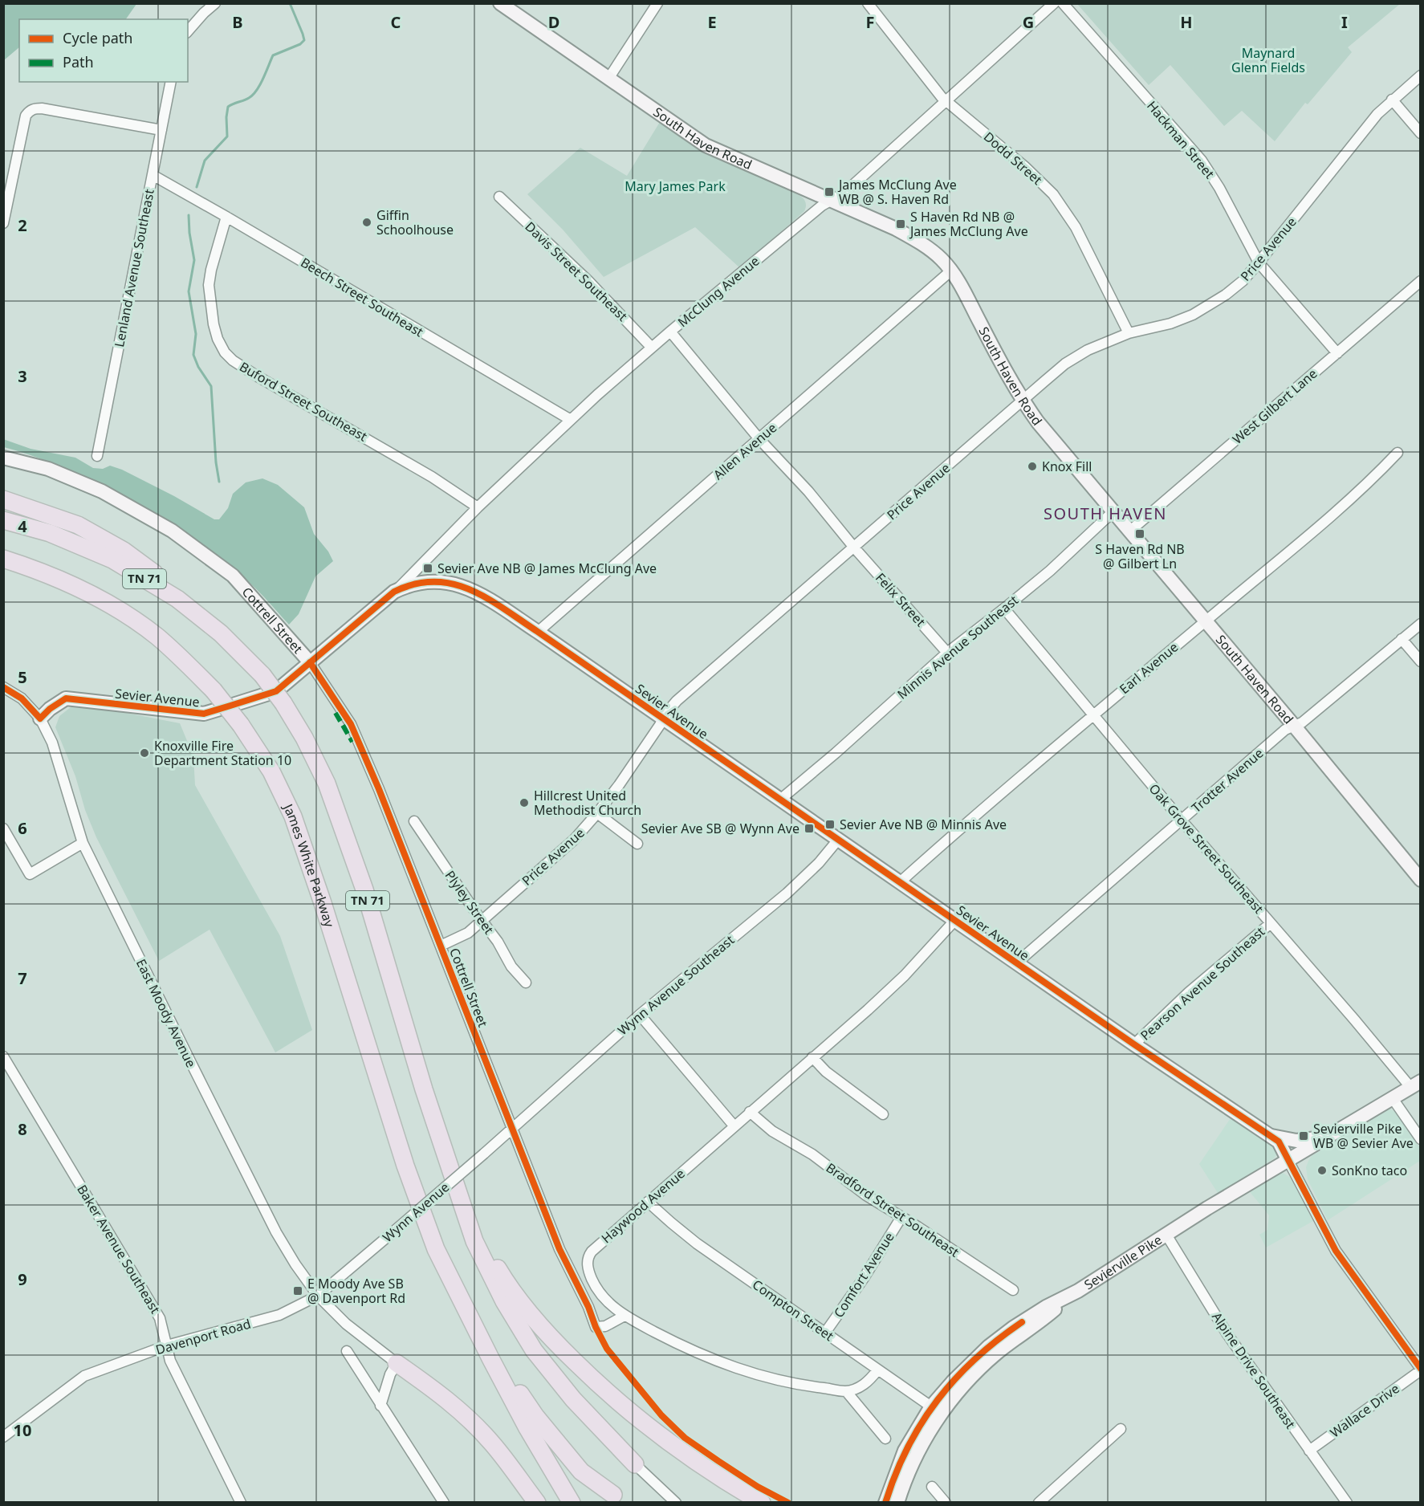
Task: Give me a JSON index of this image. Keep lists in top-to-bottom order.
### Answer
{
  "streets": {
    "highway": ["TN 71", "James White Parkway"],
    "street": [
      "South Haven Road",
      "Hackman Street",
      "Dodd Street",
      "Price Avenue",
      "Lenland Avenue Southeast",
      "Davis Street Southeast",
      "McClung Avenue",
      "Beech Street Southeast",
      "Buford Street Southeast",
      "West Gilbert Lane",
      "Allen Avenue",
      "Felix Street",
      "Cottrell Street",
      "Minnis Avenue Southeast",
      "Earl Avenue",
      "Sevier Avenue",
      "Trotter Avenue",
      "Oak Grove Street Southeast",
      "Plyley Street",
      "Pearson Avenue Southeast",
      "Wynn Avenue Southeast",
      "East Moody Avenue",
      "Haywood Avenue",
      "Bradford Street Southeast",
      "Wynn Avenue",
      "Baker Avenue Southeast",
      "Sevierville Pike",
      "Comfort Avenue",
      "Compton Street",
      "Davenport Road",
      "Alpine Drive Southeast",
      "Wallace Drive"
    ]
  },
  "crossings": [
    ["South Haven Road", "Price Avenue"],
    ["South Haven Road", "McClung Avenue"],
    ["South Haven Road", "West Gilbert Lane"],
    ["South Haven Road", "Allen Avenue"],
    ["South Haven Road", "Minnis Avenue Southeast"],
    ["South Haven Road", "Earl Avenue"],
    ["South Haven Road", "Trotter Avenue"],
    ["Hackman Street", "Price Avenue"],
    ["Hackman Street", "West Gilbert Lane"],
    ["Dodd Street", "Price Avenue"],
    ["Dodd Street", "McClung Avenue"],
    ["Price Avenue", "Felix Street"],
    ["Price Avenue", "Cottrell Street"],
    ["Price Avenue", "Sevier Avenue"],
    ["Price Avenue", "Plyley Street"],
    ["Lenland Avenue Southeast", "Beech Street Southeast"],
    ["Davis Street Southeast", "McClung Avenue"],
    ["McClung Avenue", "Beech Street Southeast"],
    ["McClung Avenue", "Buford Street Southeast"],
    ["McClung Avenue", "Felix Street"],
    ["McClung Avenue", "Sevier Avenue"],
    ["Beech Street Southeast", "Buford Street Southeast"],
    ["Allen Avenue", "Felix Street"],
    ["Allen Avenue", "Sevier Avenue"],
    ["Felix Street", "Minnis Avenue Southeast"],
    ["Cottrell Street", "Sevier Avenue"],
    ["Cottrell Street", "Wynn Avenue Southeast"],
    ["Cottrell Street", "Haywood Avenue"],
    ["Cottrell Street", "Wynn Avenue"],
    ["Minnis Avenue Southeast", "Sevier Avenue"],
    ["Minnis Avenue Southeast", "Oak Grove Street Southeast"],
    ["Earl Avenue", "Sevier Avenue"],
    ["Earl Avenue", "Oak Grove Street Southeast"],
    ["Sevier Avenue", "Trotter Avenue"],
    ["Sevier Avenue", "Pearson Avenue Southeast"],
    ["Sevier Avenue", "Wynn Avenue Southeast"],
    ["Sevier Avenue", "East Moody Avenue"],
    ["Sevier Avenue", "Haywood Avenue"],
    ["Sevier Avenue", "Sevierville Pike"],
    ["Trotter Avenue", "Oak Grove Street Southeast"],
    ["Oak Grove Street Southeast", "Pearson Avenue Southeast"],
    ["Oak Grove Street Southeast", "Sevierville Pike"],
    ["Wynn Avenue Southeast", "Wynn Avenue"],
    ["East Moody Avenue", "Wynn Avenue"],
    ["East Moody Avenue", "Davenport Road"],
    ["Haywood Avenue", "Bradford Street Southeast"],
    ["Haywood Avenue", "Compton Street"],
    ["Bradford Street Southeast", "Comfort Avenue"],
    ["Wynn Avenue", "Davenport Road"],
    ["Baker Avenue Southeast", "Davenport Road"],
    ["Sevierville Pike", "Compton Street"],
    ["Sevierville Pike", "Alpine Drive Southeast"],
    ["Comfort Avenue", "Compton Street"],
    ["Alpine Drive Southeast", "Wallace Drive"]
  ],
  "districts": ["SOUTH HAVEN"],
  "parks": ["Maynard Glenn Fields", "Mary James Park"],
  "places": {
    "transit": [
      "James McClung Ave WB @ S. Haven Rd",
      "S Haven Rd NB @ James McClung Ave",
      "S Haven Rd NB @ Gilbert Ln",
      "Sevier Ave NB @ James McClung Ave",
      "Sevier Ave NB @ Minnis Ave",
      "Sevier Ave SB @ Wynn Ave",
      "Sevierville Pike WB @ Sevier Ave",
      "E Moody Ave SB @ Davenport Rd"
    ],
    "other": [
      "Giffin Schoolhouse",
      "Knox Fill",
      "Knoxville Fire Department Station 10",
      "Hillcrest United Methodist Church",
      "SonKno taco"
    ]
  },
  "legend": ["Cycle path", "Path"],
  "grid": {
    "columns": [
      "B",
      "C",
      "D",
      "E",
      "F",
      "G",
      "H",
      "I"
    ],
    "rows": [
      "2",
      "3",
      "4",
      "5",
      "6",
      "7",
      "8",
      "9",
      "10"
    ]
  }
}
